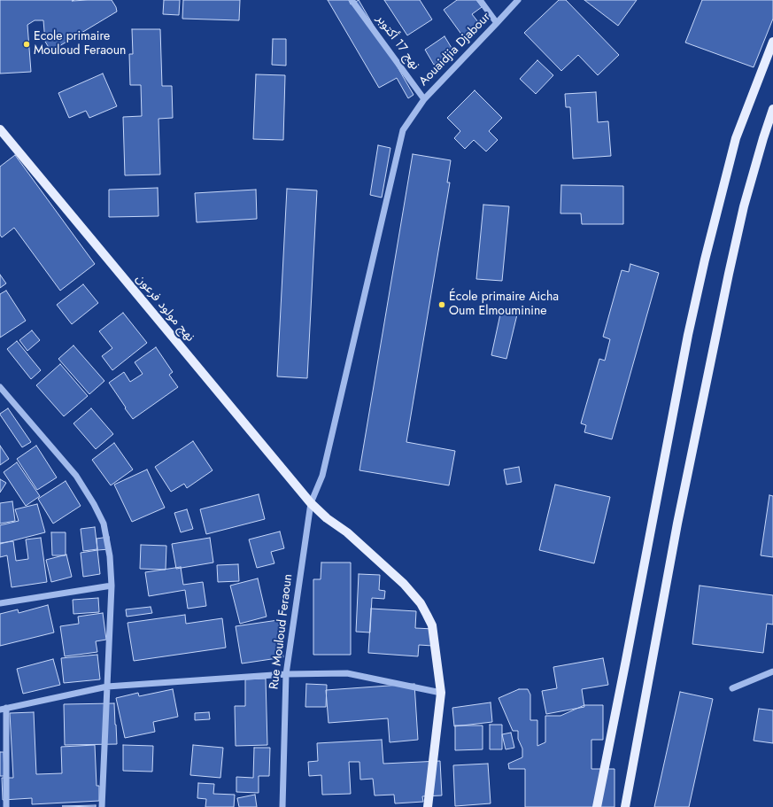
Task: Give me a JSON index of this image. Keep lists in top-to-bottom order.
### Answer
{
  "streets": {
    "main road": ["نهج مولود فرعون"],
    "street": ["نهج 17 أكتوبر", "Aouaidjia Djabour", "Rue Mouloud Feraoun"]
  },
  "crossings": [
    ["نهج 17 أكتوبر", "Aouaidjia Djabour"],
    ["Aouaidjia Djabour", "نهج مولود فرعون"],
    ["Aouaidjia Djabour", "Rue Mouloud Feraoun"],
    ["نهج مولود فرعون", "Rue Mouloud Feraoun"]
  ],
  "places": ["Ecole primaire Mouloud Feraoun", "École primaire Aicha Oum Elmouminine"]
}
